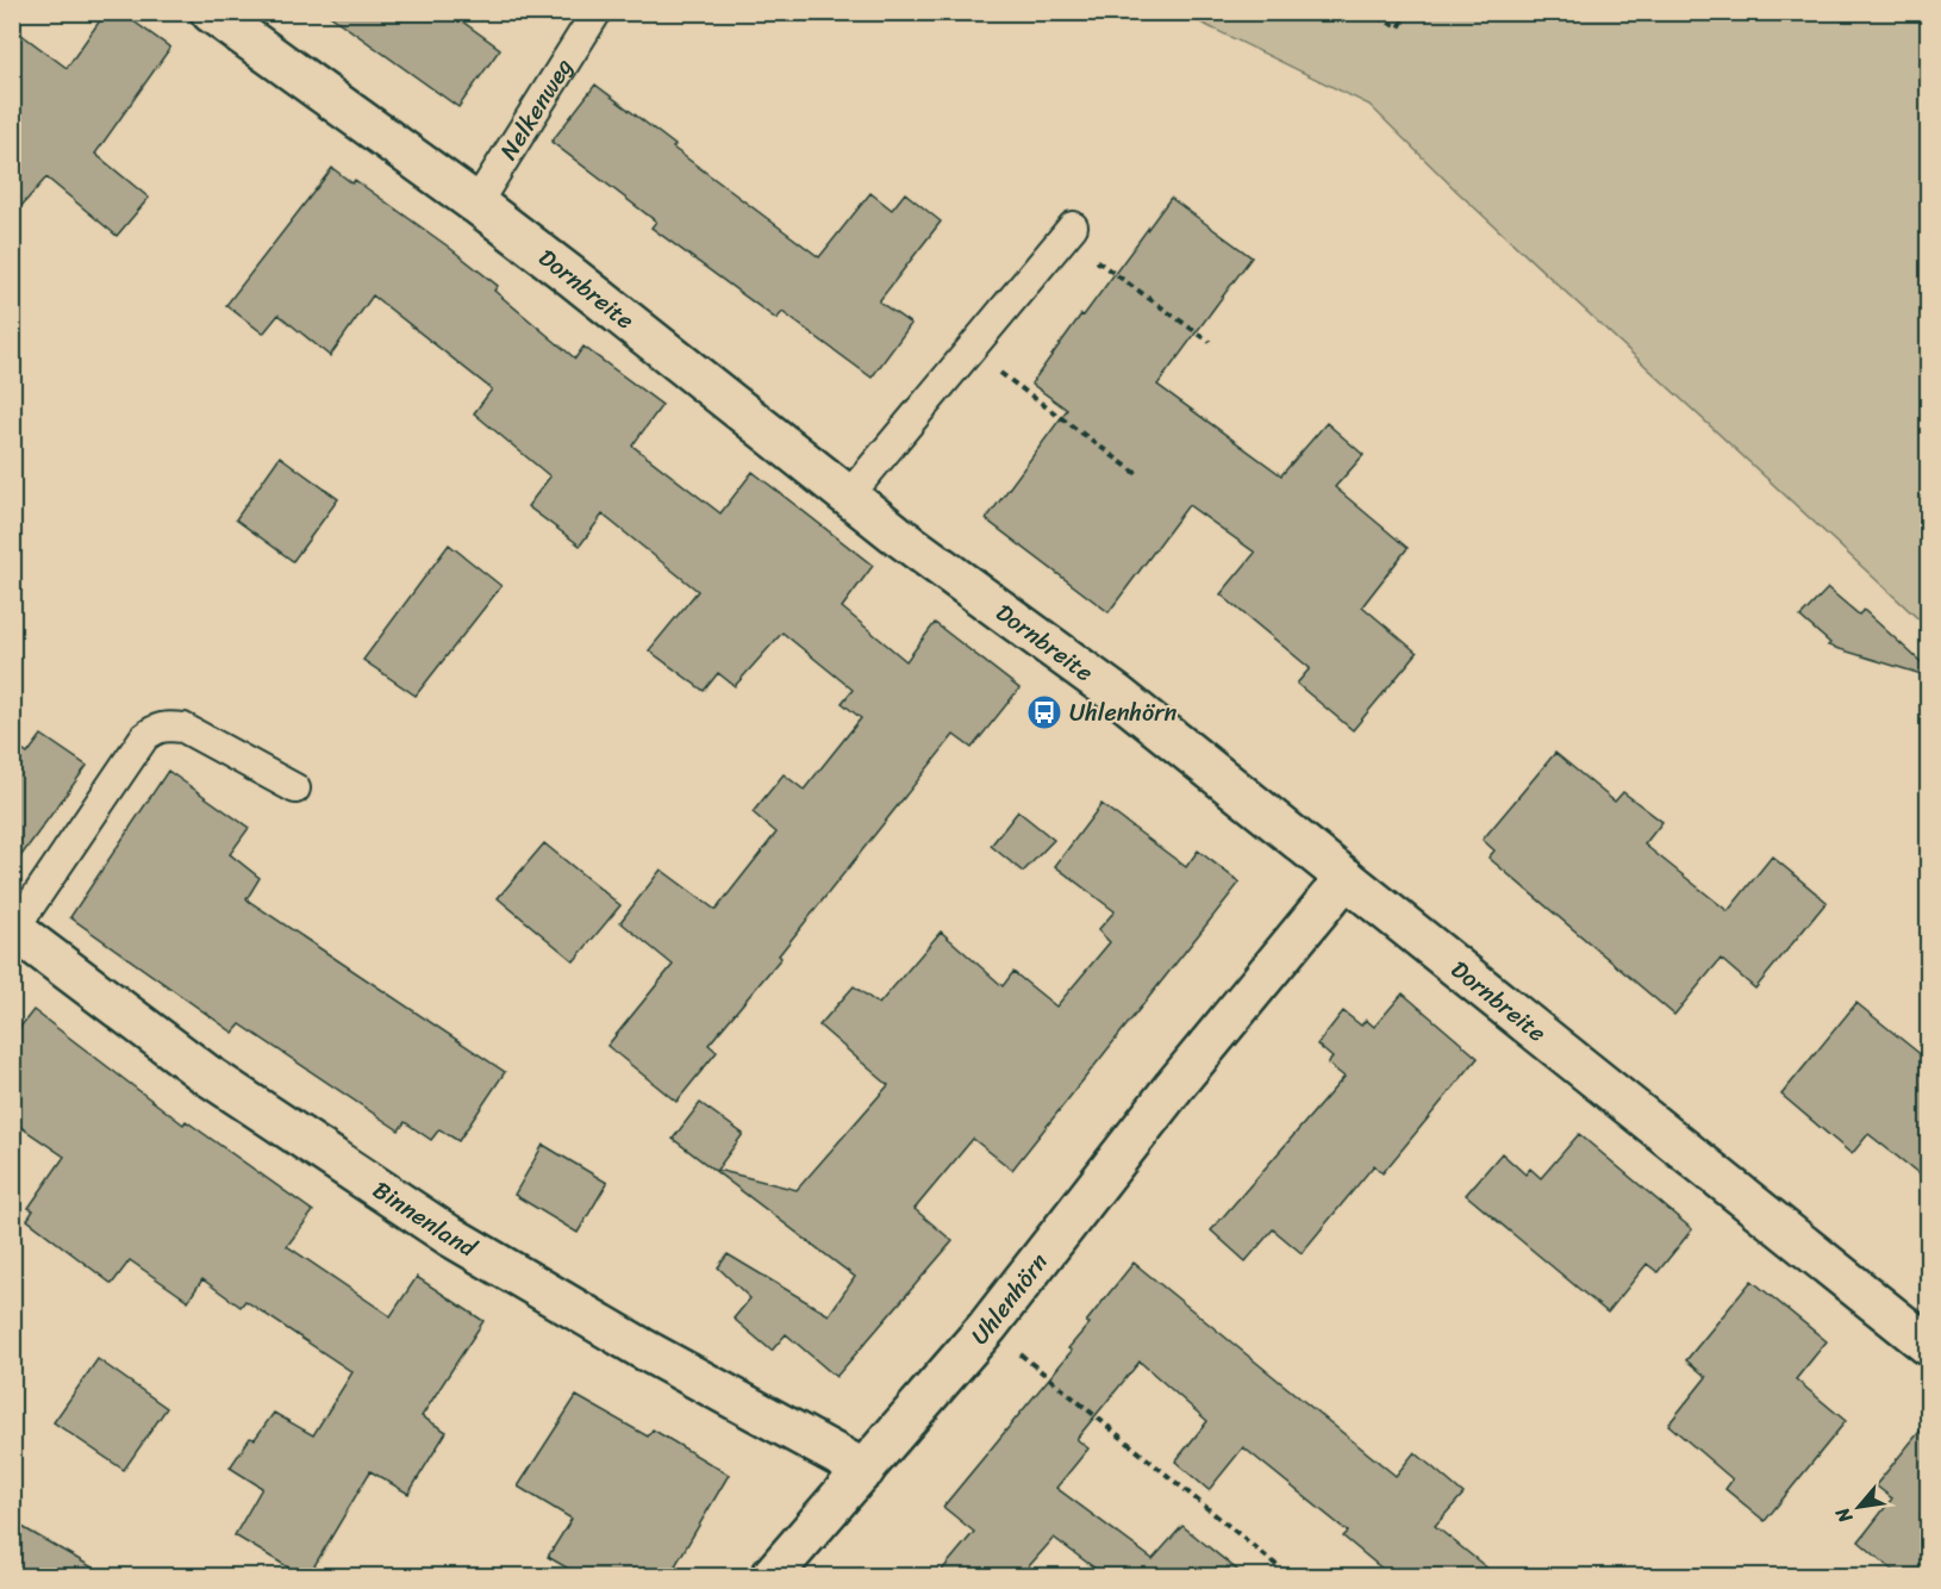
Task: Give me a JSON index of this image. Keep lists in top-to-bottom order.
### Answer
{
  "streets": {
    "street": ["Dornbreite", "Binnenland", "Uhlenhörn"],
    "lane": ["Nelkenweg"]
  },
  "crossings": [
    ["Nelkenweg", "Dornbreite"],
    ["Dornbreite", "Uhlenhörn"],
    ["Binnenland", "Uhlenhörn"]
  ],
  "places": {
    "bus stop": ["Uhlenhörn"]
  },
  "north": "bottom left"
}
